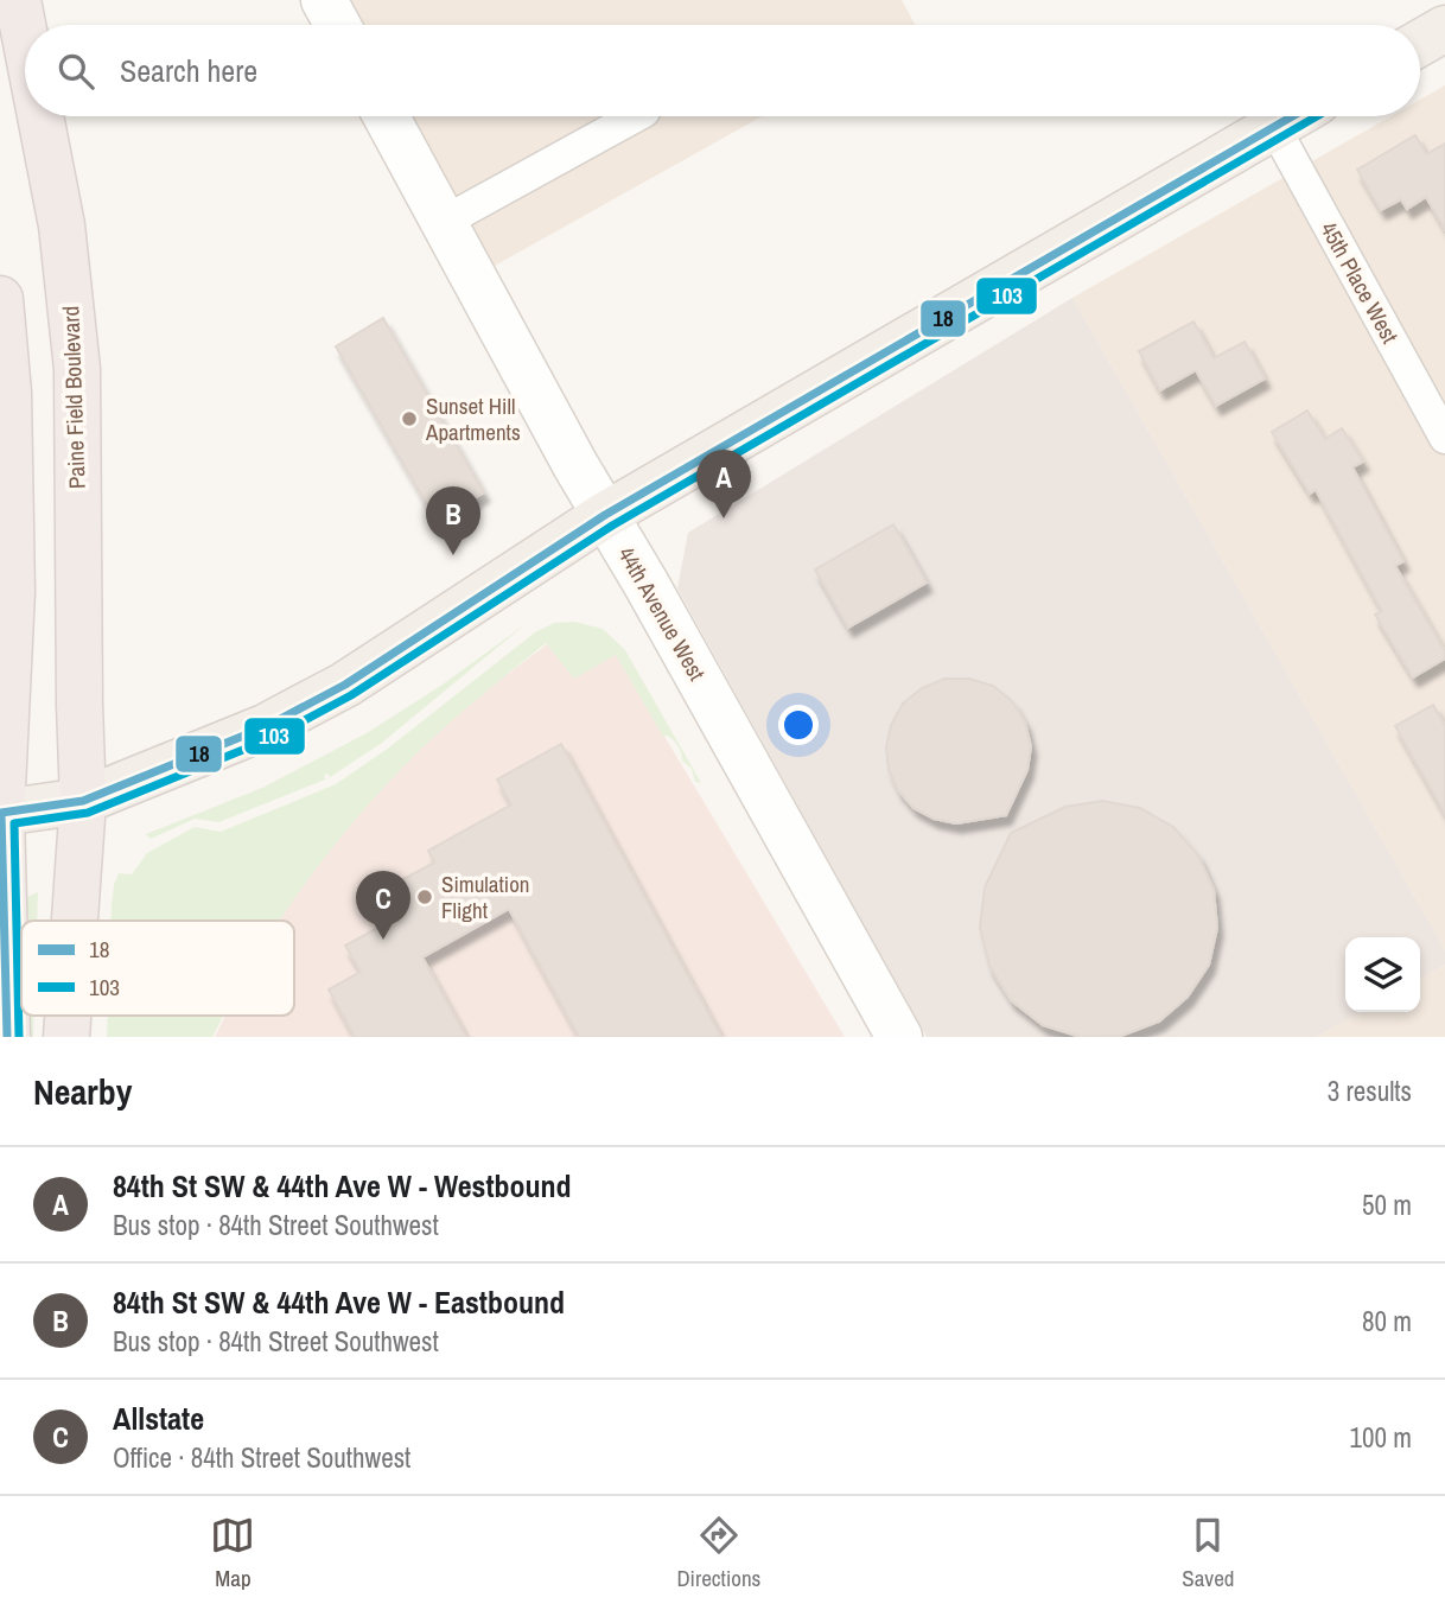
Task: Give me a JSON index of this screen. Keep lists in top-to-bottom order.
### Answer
{
  "streets": {
    "highway": ["Paine Field Boulevard"],
    "street": ["45th Place West", "44th Avenue West"]
  },
  "places": ["Sunset Hill Apartments", "Simulation Flight"],
  "lines": ["transit line 18", "transit line 103"],
  "legend": ["18", "103"],
  "page": {
    "search": "Search here",
    "pins": ["A", "B", "C"],
    "heading": ["Nearby", "3 results"],
    "list": [
      {
        "mark": "A",
        "name": "84th St SW & 44th Ave W - Westbound",
        "note": "Bus stop · 84th Street Southwest",
        "value": "50 m"
      },
      {
        "mark": "B",
        "name": "84th St SW & 44th Ave W - Eastbound",
        "note": "Bus stop · 84th Street Southwest",
        "value": "80 m"
      },
      {
        "mark": "C",
        "name": "Allstate",
        "note": "Office · 84th Street Southwest",
        "value": "100 m"
      }
    ],
    "nav": ["Map", "Directions", "Saved"]
  }
}
